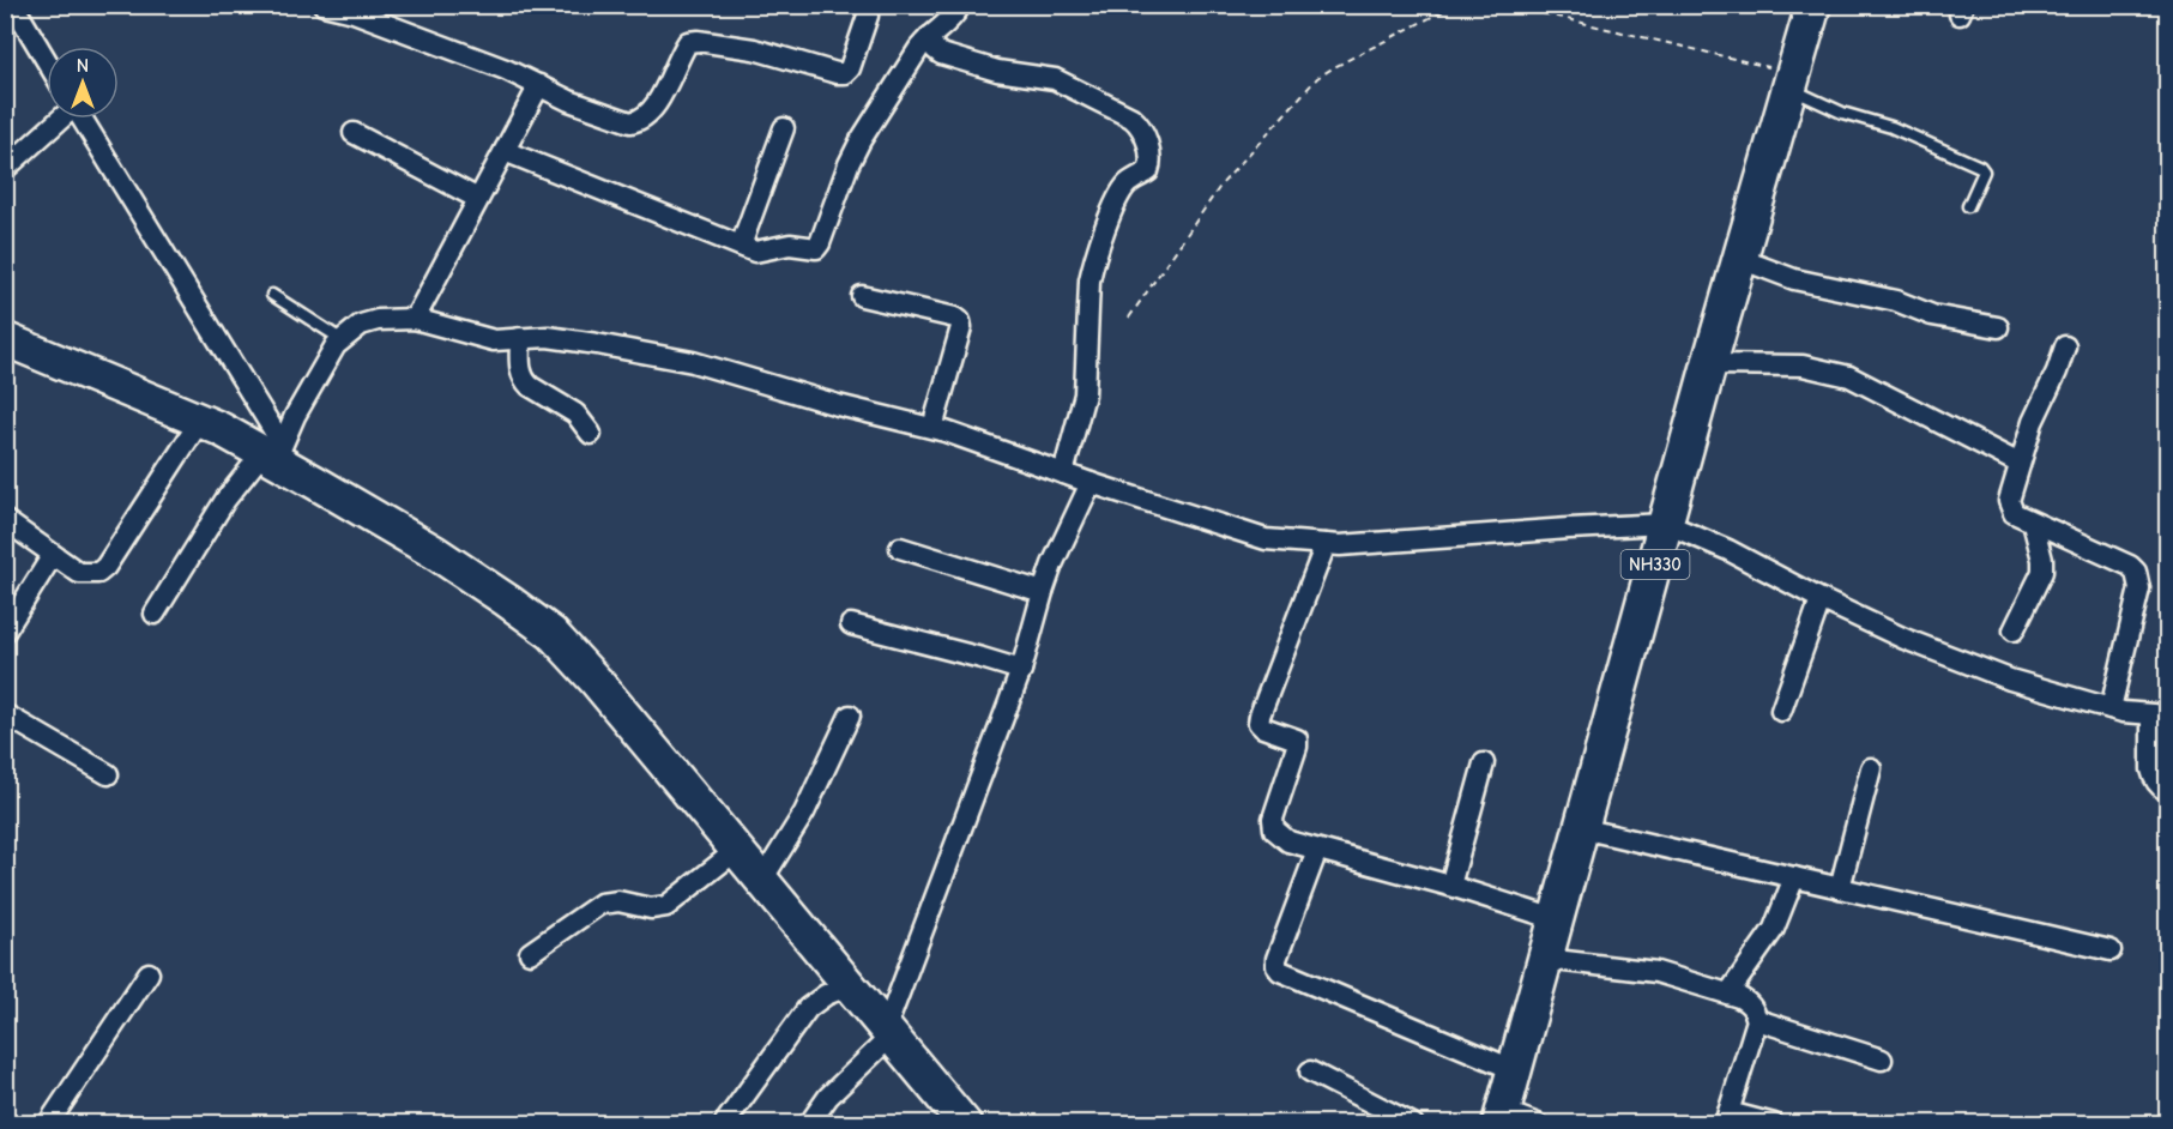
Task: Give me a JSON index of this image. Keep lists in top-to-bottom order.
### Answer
{
  "streets": {
    "highway": ["NH330"]
  },
  "north": "top"
}
